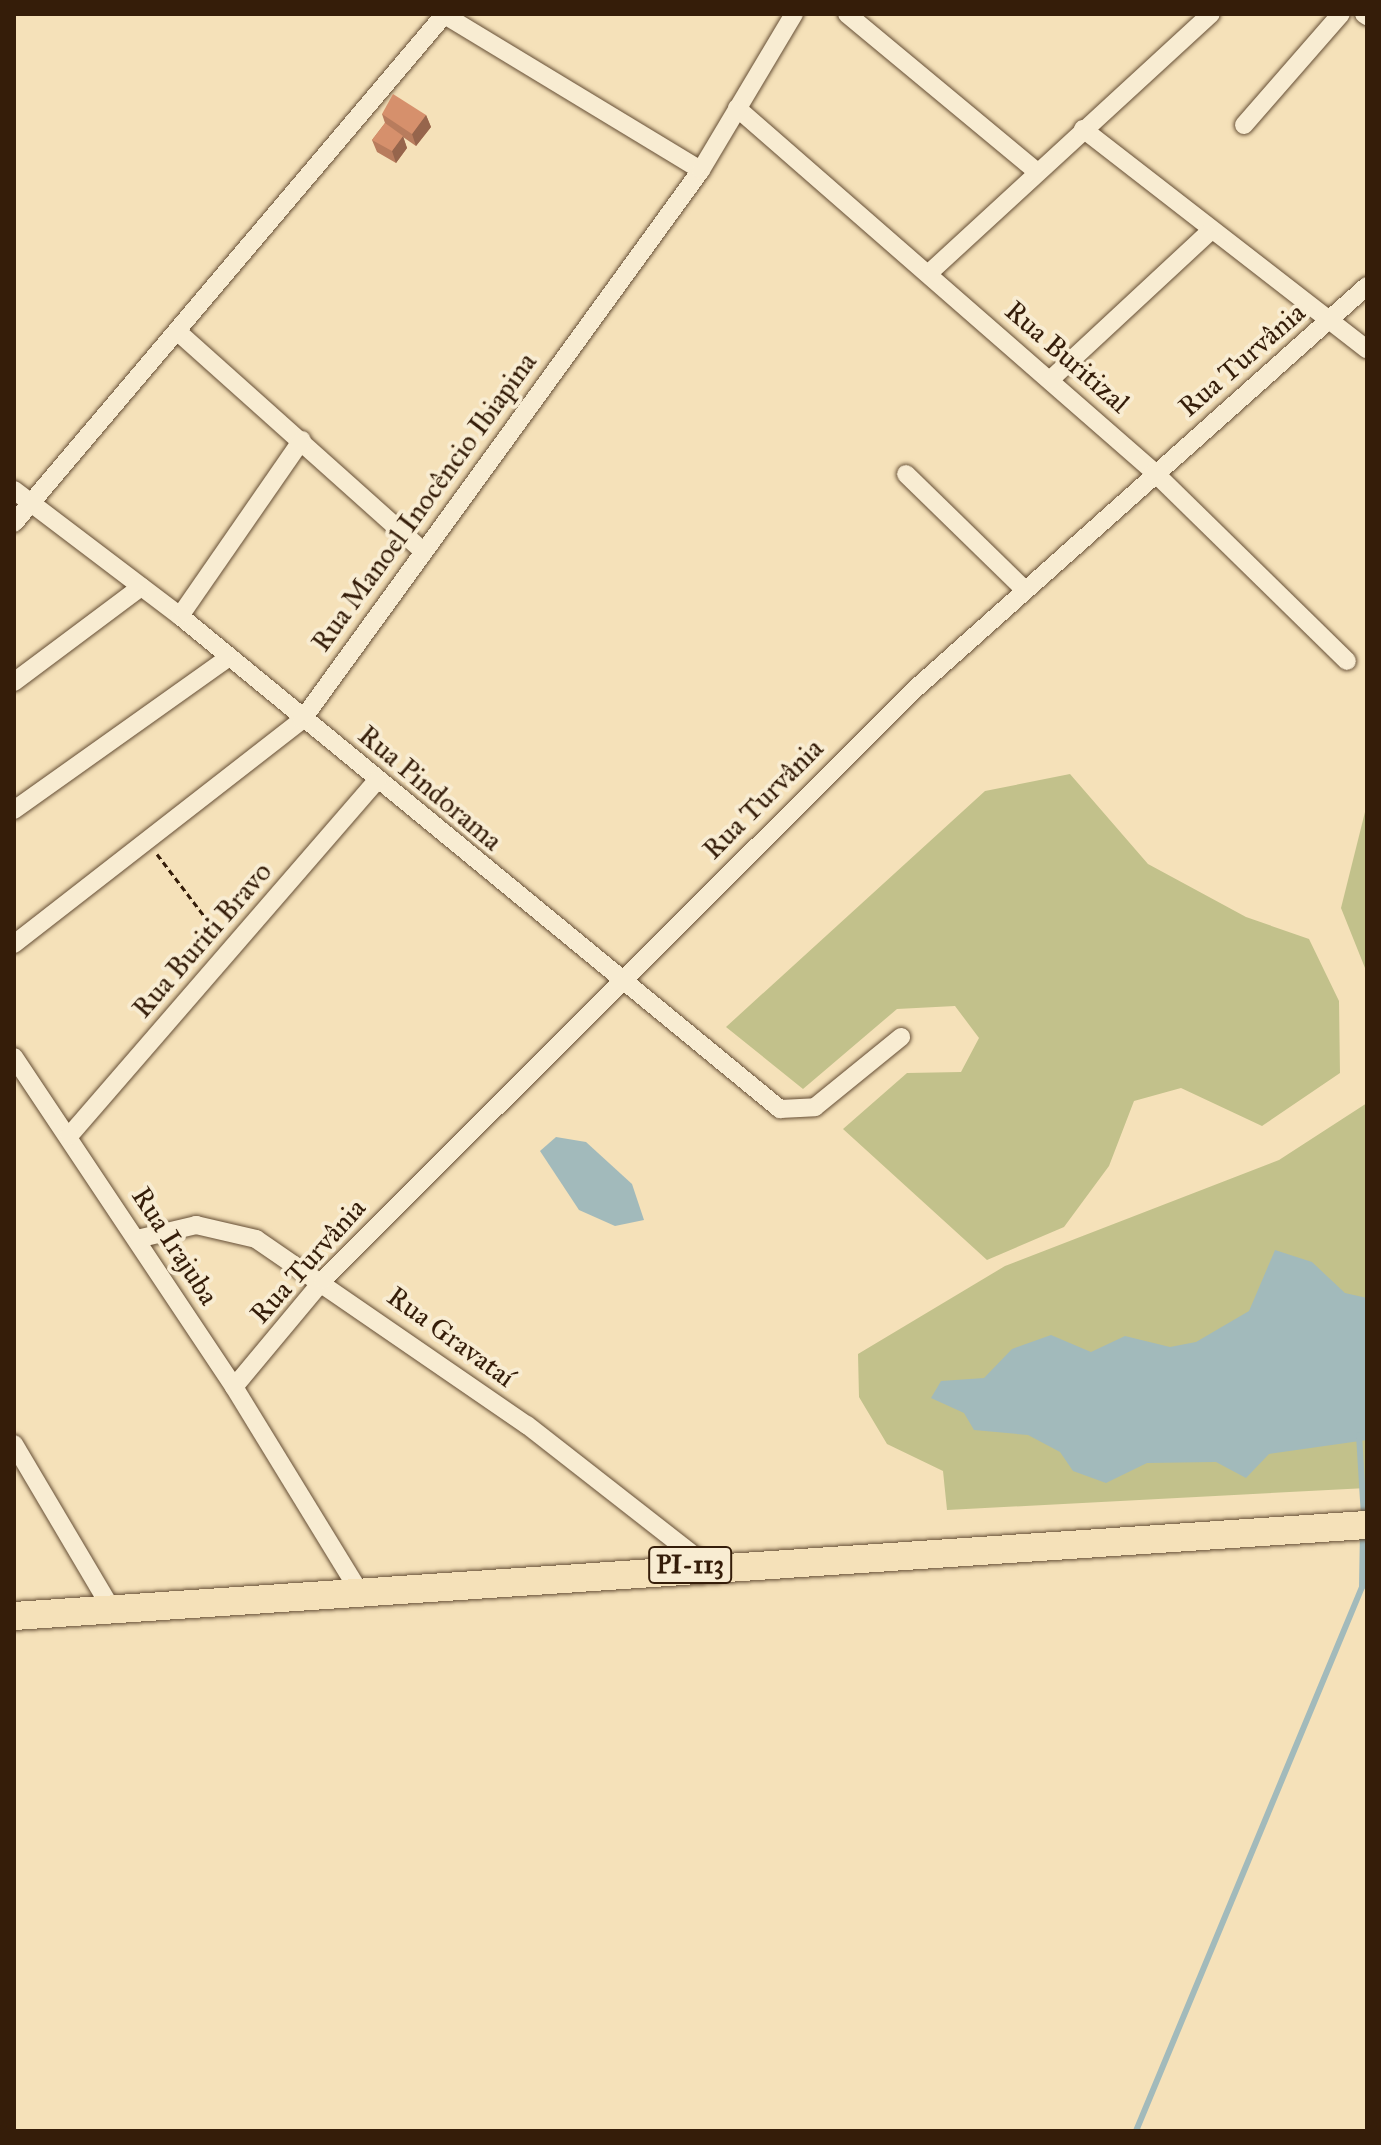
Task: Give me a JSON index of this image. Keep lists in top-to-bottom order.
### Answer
{
  "streets": {
    "main road": ["PI-113"],
    "street": [
      "Rua Buritizal",
      "Rua Turvânia",
      "Rua Manoel Inocêncio Ibiapina",
      "Rua Pindorama",
      "Rua Buriti Bravo",
      "Rua Irajuba",
      "Rua Gravataí"
    ]
  },
  "crossings": [
    ["Rua Buritizal", "Rua Turvânia"],
    ["Rua Buritizal", "Rua Manoel Inocêncio Ibiapina"],
    ["Rua Turvânia", "Rua Pindorama"],
    ["Rua Turvânia", "Rua Irajuba"],
    ["Rua Turvânia", "Rua Gravataí"],
    ["Rua Manoel Inocêncio Ibiapina", "Rua Pindorama"],
    ["Rua Pindorama", "Rua Buriti Bravo"],
    ["Rua Buriti Bravo", "Rua Irajuba"],
    ["Rua Irajuba", "Rua Gravataí"],
    ["Rua Irajuba", "PI-113"],
    ["Rua Gravataí", "PI-113"]
  ]
}
